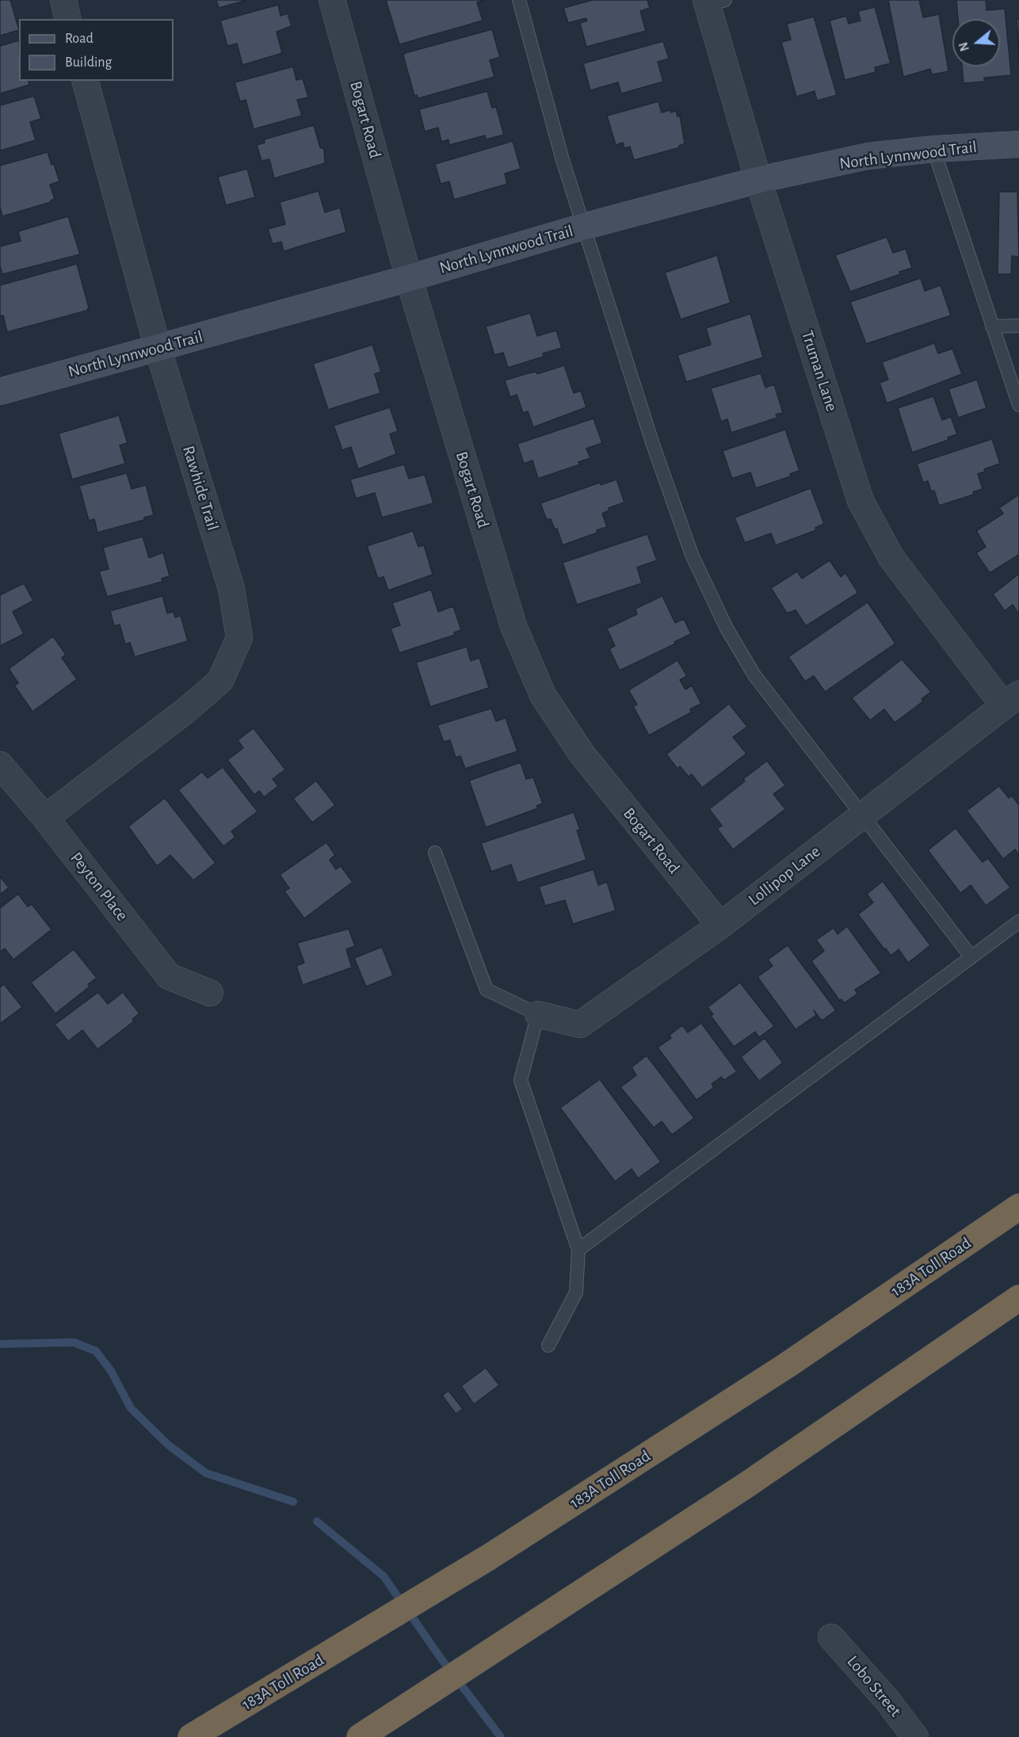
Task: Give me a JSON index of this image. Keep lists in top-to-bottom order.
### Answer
{
  "streets": {
    "highway": ["183A Toll Road"],
    "street": [
      "Bogart Road",
      "North Lynnwood Trail",
      "Truman Lane",
      "Rawhide Trail",
      "Lollipop Lane",
      "Peyton Place",
      "Lobo Street"
    ]
  },
  "crossings": [
    ["Bogart Road", "North Lynnwood Trail"],
    ["Bogart Road", "Lollipop Lane"],
    ["North Lynnwood Trail", "Truman Lane"],
    ["North Lynnwood Trail", "Rawhide Trail"],
    ["Truman Lane", "Lollipop Lane"],
    ["Rawhide Trail", "Peyton Place"]
  ],
  "legend": ["Road", "Building"],
  "north": "left"
}
